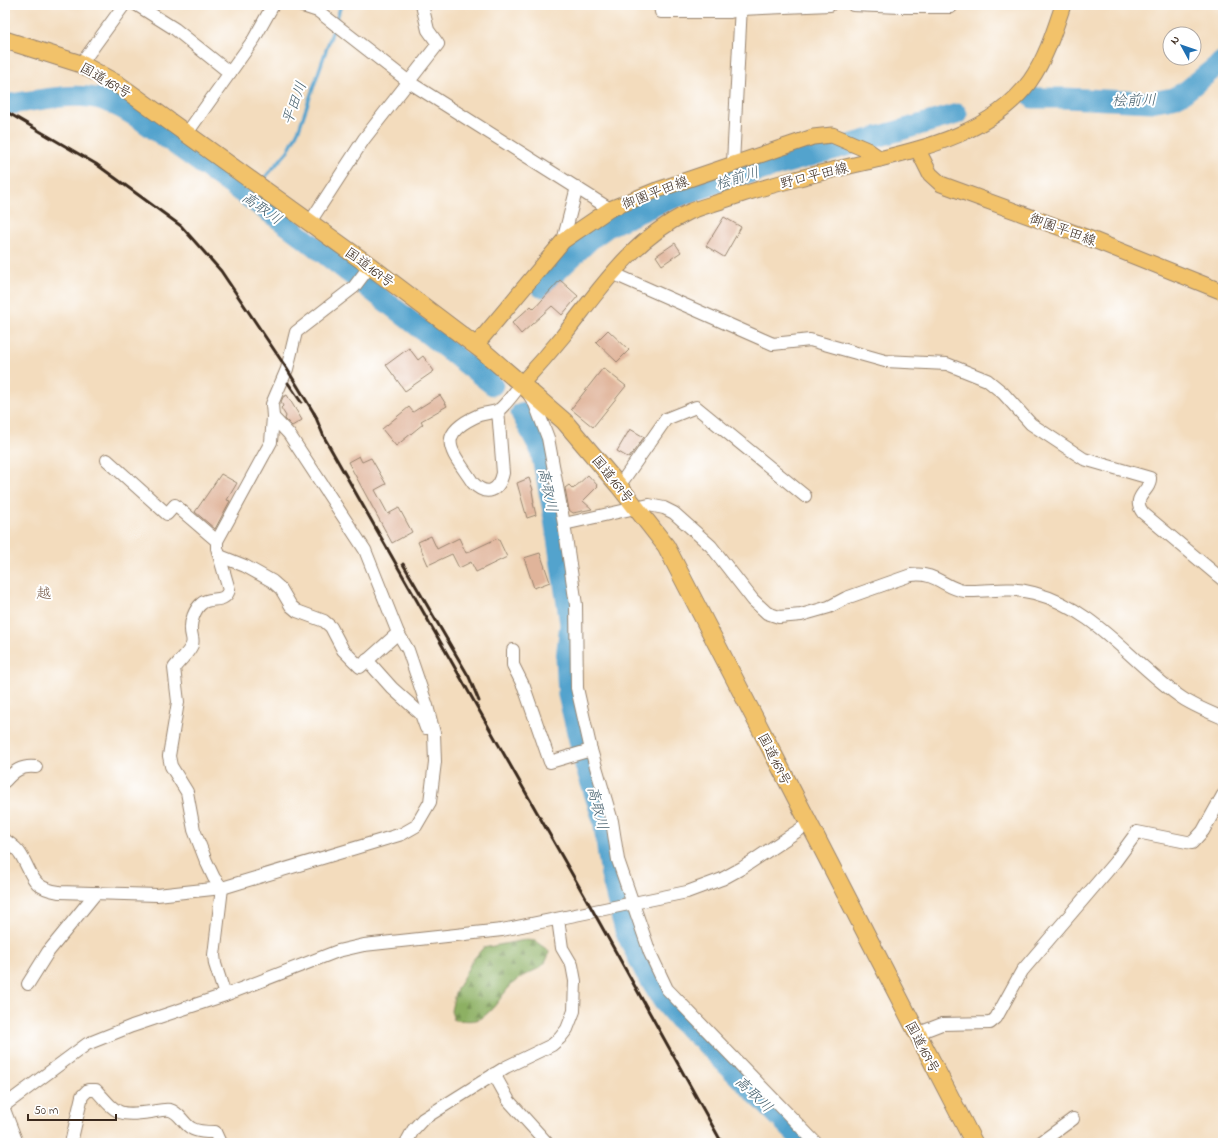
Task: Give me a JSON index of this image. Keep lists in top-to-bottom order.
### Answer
{
  "streets": {
    "highway": ["国道169号"],
    "main road": ["野口平田線", "御園平田線"]
  },
  "crossings": [
    ["国道169号", "野口平田線"],
    ["国道169号", "御園平田線"],
    ["野口平田線", "御園平田線"]
  ],
  "districts": ["越"],
  "water": ["桧前川", "平田川", "高取川"],
  "scale_bar": "50 m",
  "north": "top left"
}
